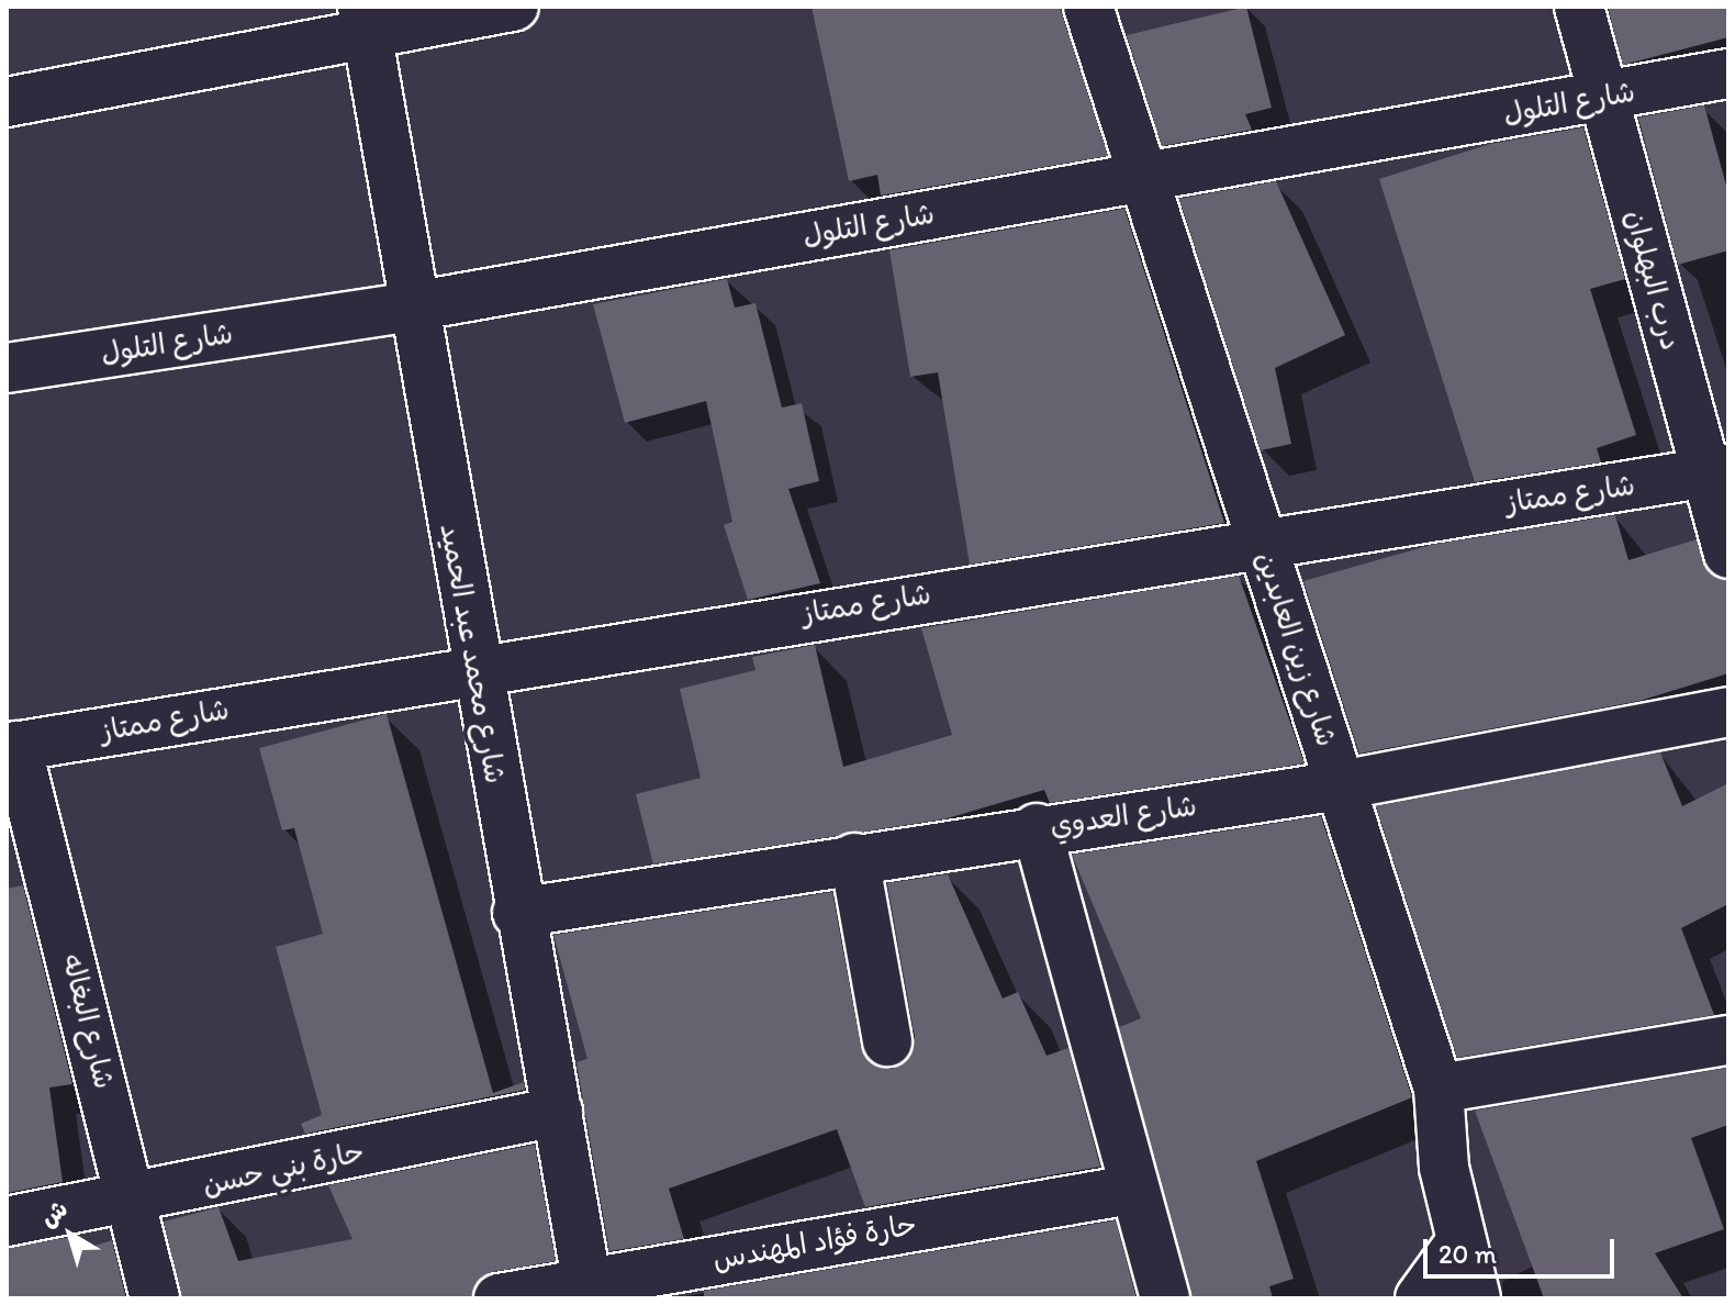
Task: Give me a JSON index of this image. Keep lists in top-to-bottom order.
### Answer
{
  "streets": {
    "street": [
      "شارع التلول",
      "درب البهلوان",
      "شارع ممتاز",
      "شارع زين العابدين",
      "شارع محمد عبد الحميد",
      "شارع العدوي",
      "شارع البغاله",
      "حارة بني حسن",
      "حارة فؤاد المهندس"
    ]
  },
  "crossings": [
    ["شارع التلول", "درب البهلوان"],
    ["شارع التلول", "شارع زين العابدين"],
    ["شارع التلول", "شارع محمد عبد الحميد"],
    ["درب البهلوان", "شارع ممتاز"],
    ["شارع ممتاز", "شارع زين العابدين"],
    ["شارع ممتاز", "شارع محمد عبد الحميد"],
    ["شارع ممتاز", "شارع البغاله"],
    ["شارع زين العابدين", "شارع العدوي"],
    ["شارع محمد عبد الحميد", "شارع العدوي"],
    ["شارع محمد عبد الحميد", "حارة بني حسن"],
    ["شارع محمد عبد الحميد", "حارة فؤاد المهندس"],
    ["شارع البغاله", "حارة بني حسن"]
  ],
  "scale_bar": "20 m",
  "north": "top left"
}
